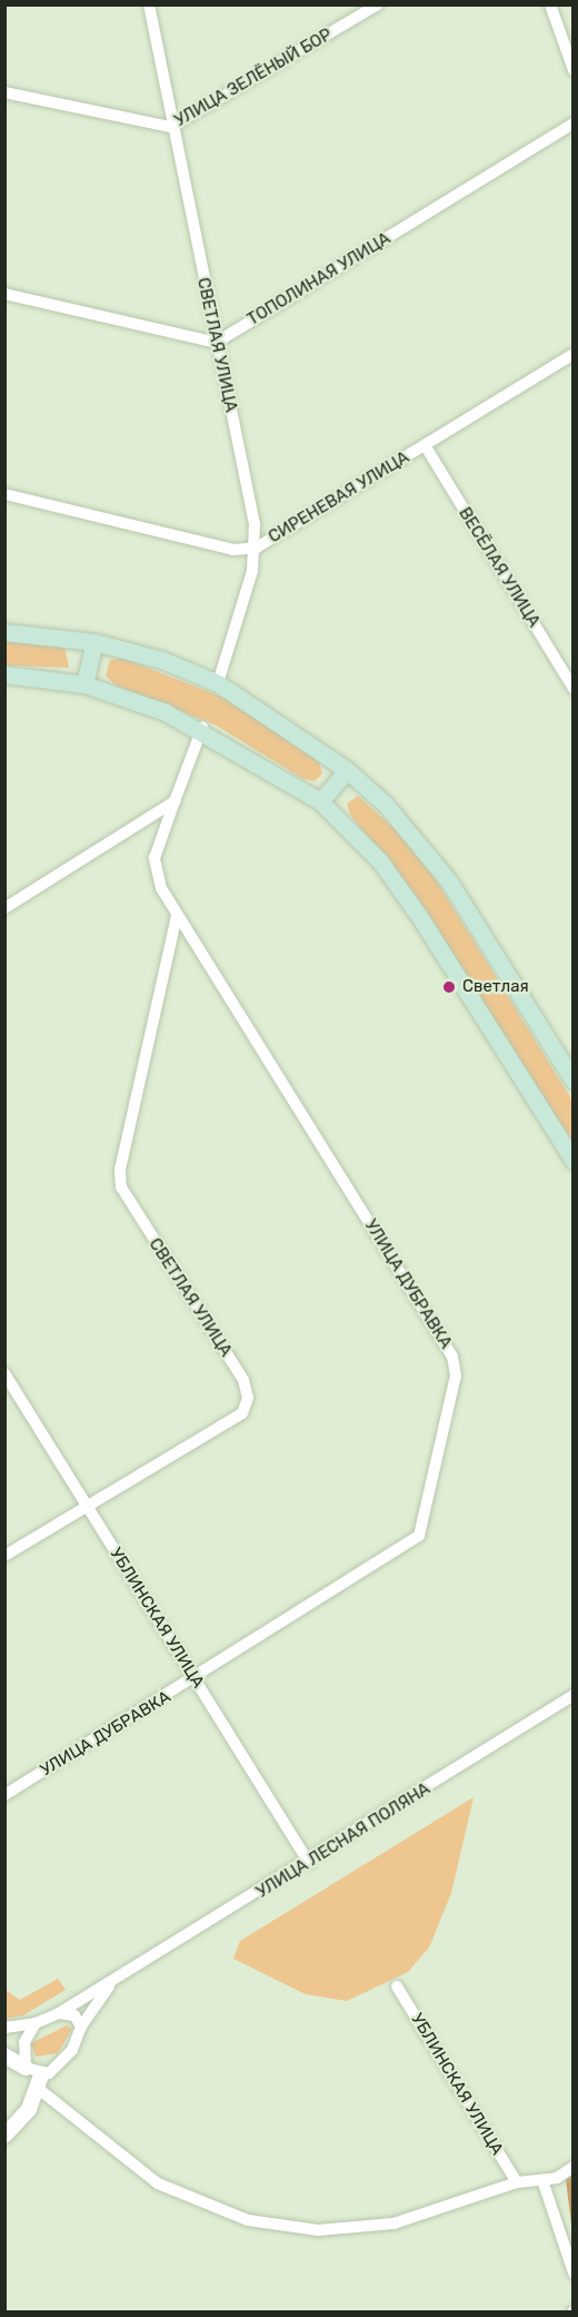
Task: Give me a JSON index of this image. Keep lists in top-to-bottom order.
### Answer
{
  "streets": {
    "street": [
      "УЛИЦА ЗЕЛЁНЫЙ БОР",
      "ТОПОЛИНАЯ УЛИЦА",
      "СВЕТЛАЯ УЛИЦА",
      "СИРЕНЕВАЯ УЛИЦА",
      "ВЕСЁЛАЯ УЛИЦА",
      "УЛИЦА ДУБРАВКА",
      "УБЛИНСКАЯ УЛИЦА",
      "УЛИЦА ЛЕСНАЯ ПОЛЯНА"
    ]
  },
  "crossings": [
    ["УЛИЦА ЗЕЛЁНЫЙ БОР", "СВЕТЛАЯ УЛИЦА"],
    ["ТОПОЛИНАЯ УЛИЦА", "СВЕТЛАЯ УЛИЦА"],
    ["СВЕТЛАЯ УЛИЦА", "СИРЕНЕВАЯ УЛИЦА"],
    ["СВЕТЛАЯ УЛИЦА", "УЛИЦА ДУБРАВКА"],
    ["СВЕТЛАЯ УЛИЦА", "УБЛИНСКАЯ УЛИЦА"],
    ["СИРЕНЕВАЯ УЛИЦА", "ВЕСЁЛАЯ УЛИЦА"],
    ["УЛИЦА ДУБРАВКА", "УБЛИНСКАЯ УЛИЦА"],
    ["УБЛИНСКАЯ УЛИЦА", "УЛИЦА ЛЕСНАЯ ПОЛЯНА"]
  ],
  "places": ["Светлая"]
}
